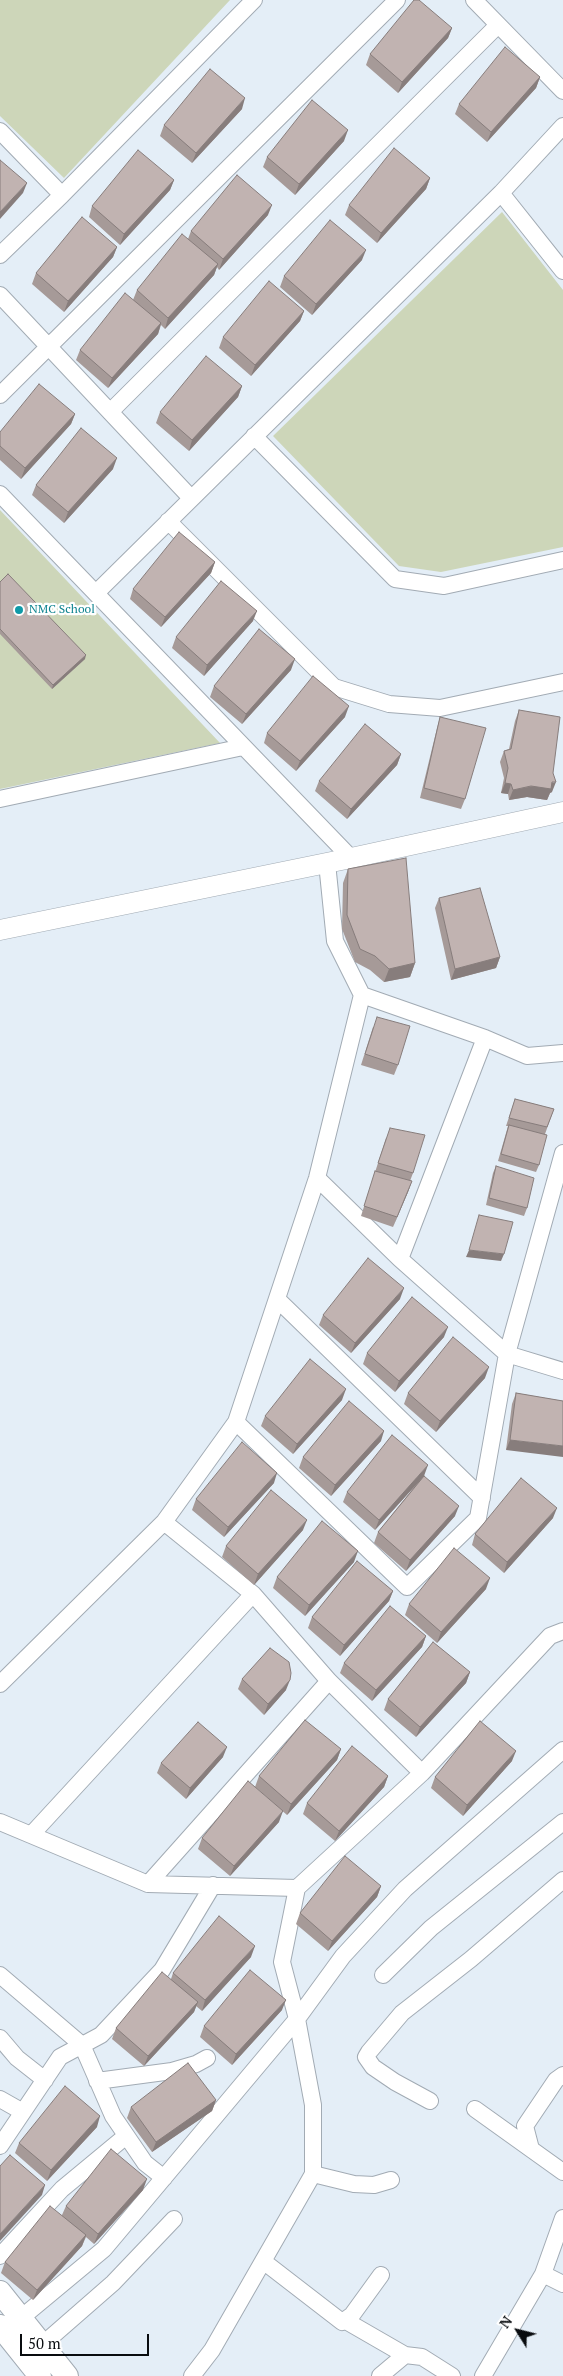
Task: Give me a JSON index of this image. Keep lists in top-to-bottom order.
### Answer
{
  "places": ["NMC School"],
  "scale_bar": "50 m",
  "north": "top left"
}
